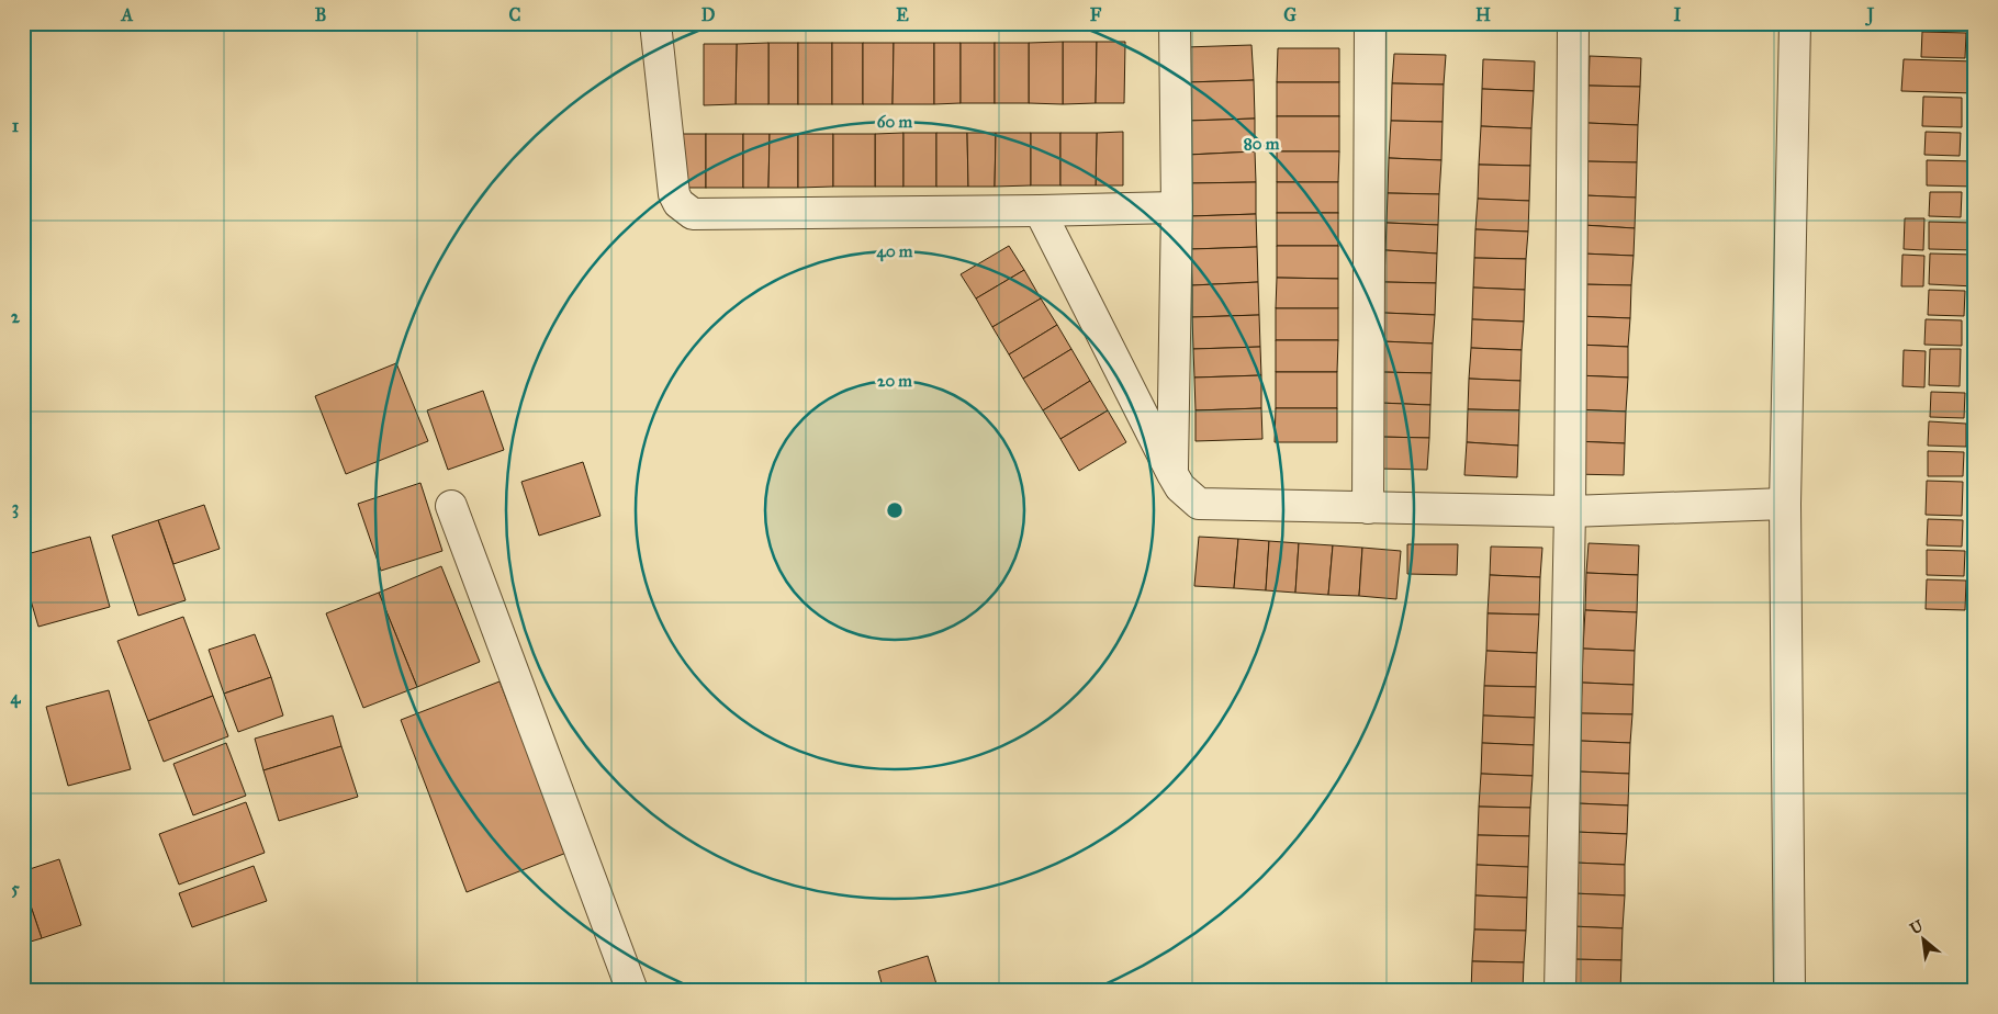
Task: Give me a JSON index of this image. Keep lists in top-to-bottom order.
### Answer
{
  "north": "top left",
  "grid": {
    "columns": [
      "A",
      "B",
      "C",
      "D",
      "E",
      "F",
      "G",
      "H",
      "I",
      "J"
    ],
    "rows": [
      "1",
      "2",
      "3",
      "4",
      "5"
    ]
  },
  "rings": [
    "60 m",
    "80 m",
    "40 m",
    "20 m"
  ]
}
